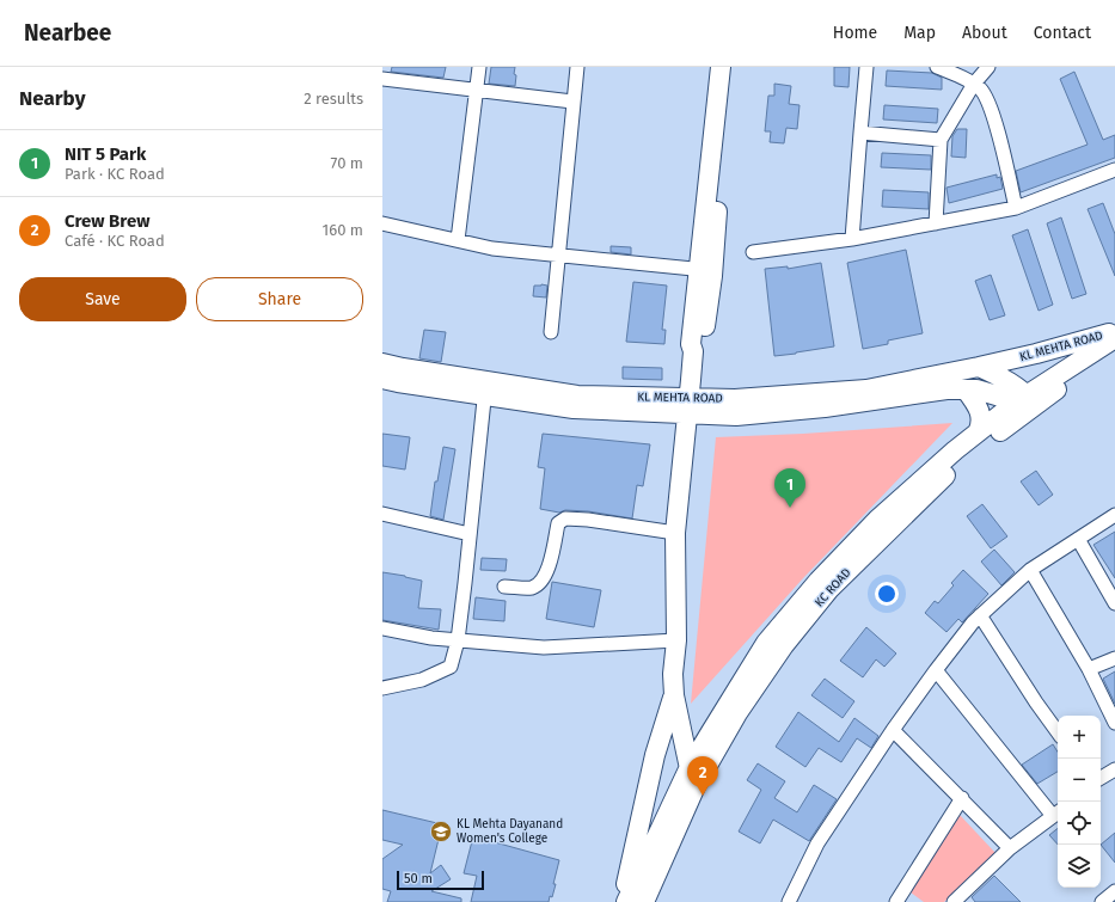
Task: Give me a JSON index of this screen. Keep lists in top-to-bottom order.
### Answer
{
  "streets": {
    "street": ["KL MEHTA ROAD", "KC ROAD"]
  },
  "crossings": [
    ["KL MEHTA ROAD", "KC ROAD"]
  ],
  "places": {
    "school or university": ["KL Mehta Dayanand Women's College"]
  },
  "scale_bar": "50 m",
  "page": {
    "header": "Nearbee",
    "nav": [
      "Home",
      "Map",
      "About",
      "Contact"
    ],
    "heading": ["Nearby", "2 results"],
    "list": [
      {
        "mark": "1",
        "name": "NIT 5 Park",
        "note": "Park · KC Road",
        "value": "70 m"
      },
      {
        "mark": "2",
        "name": "Crew Brew",
        "note": "Café · KC Road",
        "value": "160 m"
      }
    ],
    "buttons": ["Save", "Share"],
    "pins": ["1", "2"],
    "map_buttons": ["+", "−"],
    "scale": "50 m"
  }
}
